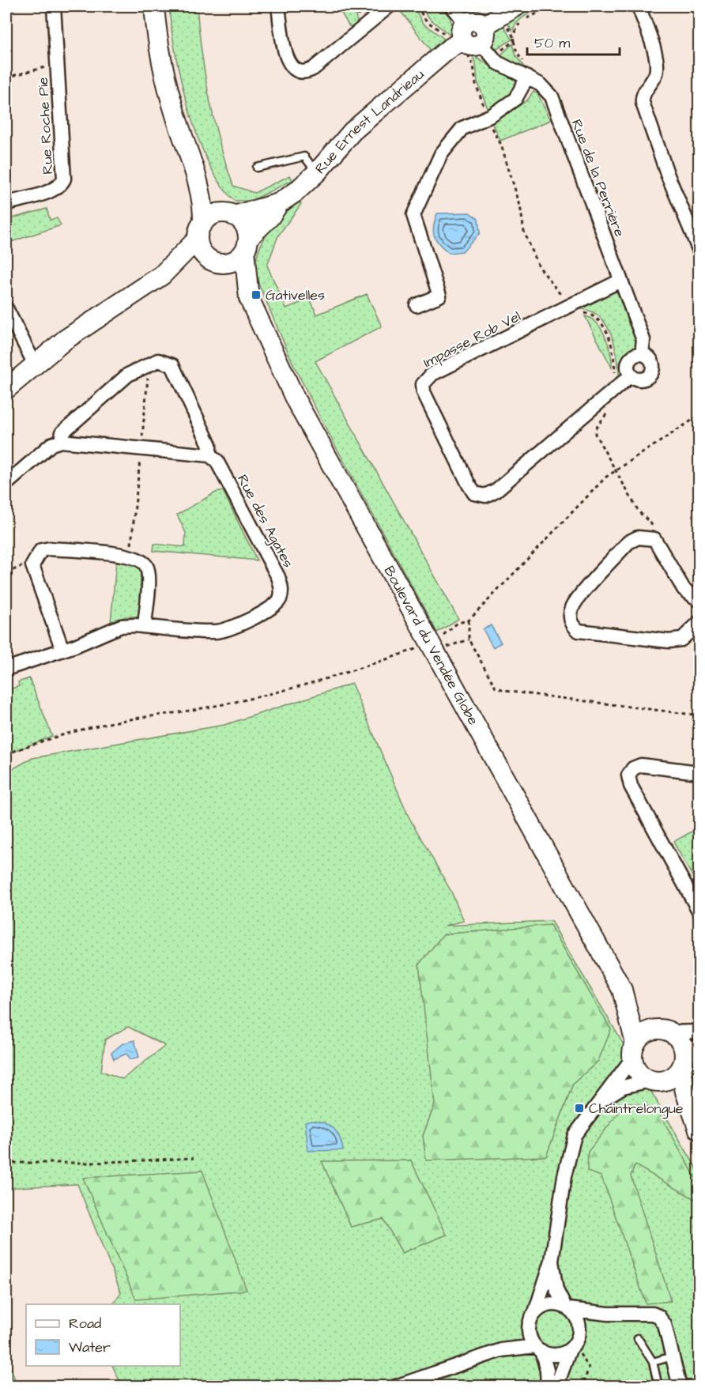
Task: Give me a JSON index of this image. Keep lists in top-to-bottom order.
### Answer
{
  "streets": {
    "main road": ["Rue Ernest Landrieau", "Boulevard du Vendée Globe"],
    "street": [
      "Rue Roche Pie",
      "Rue de la Perrière",
      "Impasse Rob Vel",
      "Rue des Agates"
    ]
  },
  "crossings": [
    ["Rue Ernest Landrieau", "Rue de la Perrière"],
    ["Rue Ernest Landrieau", "Boulevard du Vendée Globe"],
    ["Rue de la Perrière", "Impasse Rob Vel"]
  ],
  "places": {
    "transit": ["Gativelles", "Chaintrelongue"]
  },
  "legend": ["Road", "Water"],
  "scale_bar": "50 m"
}
